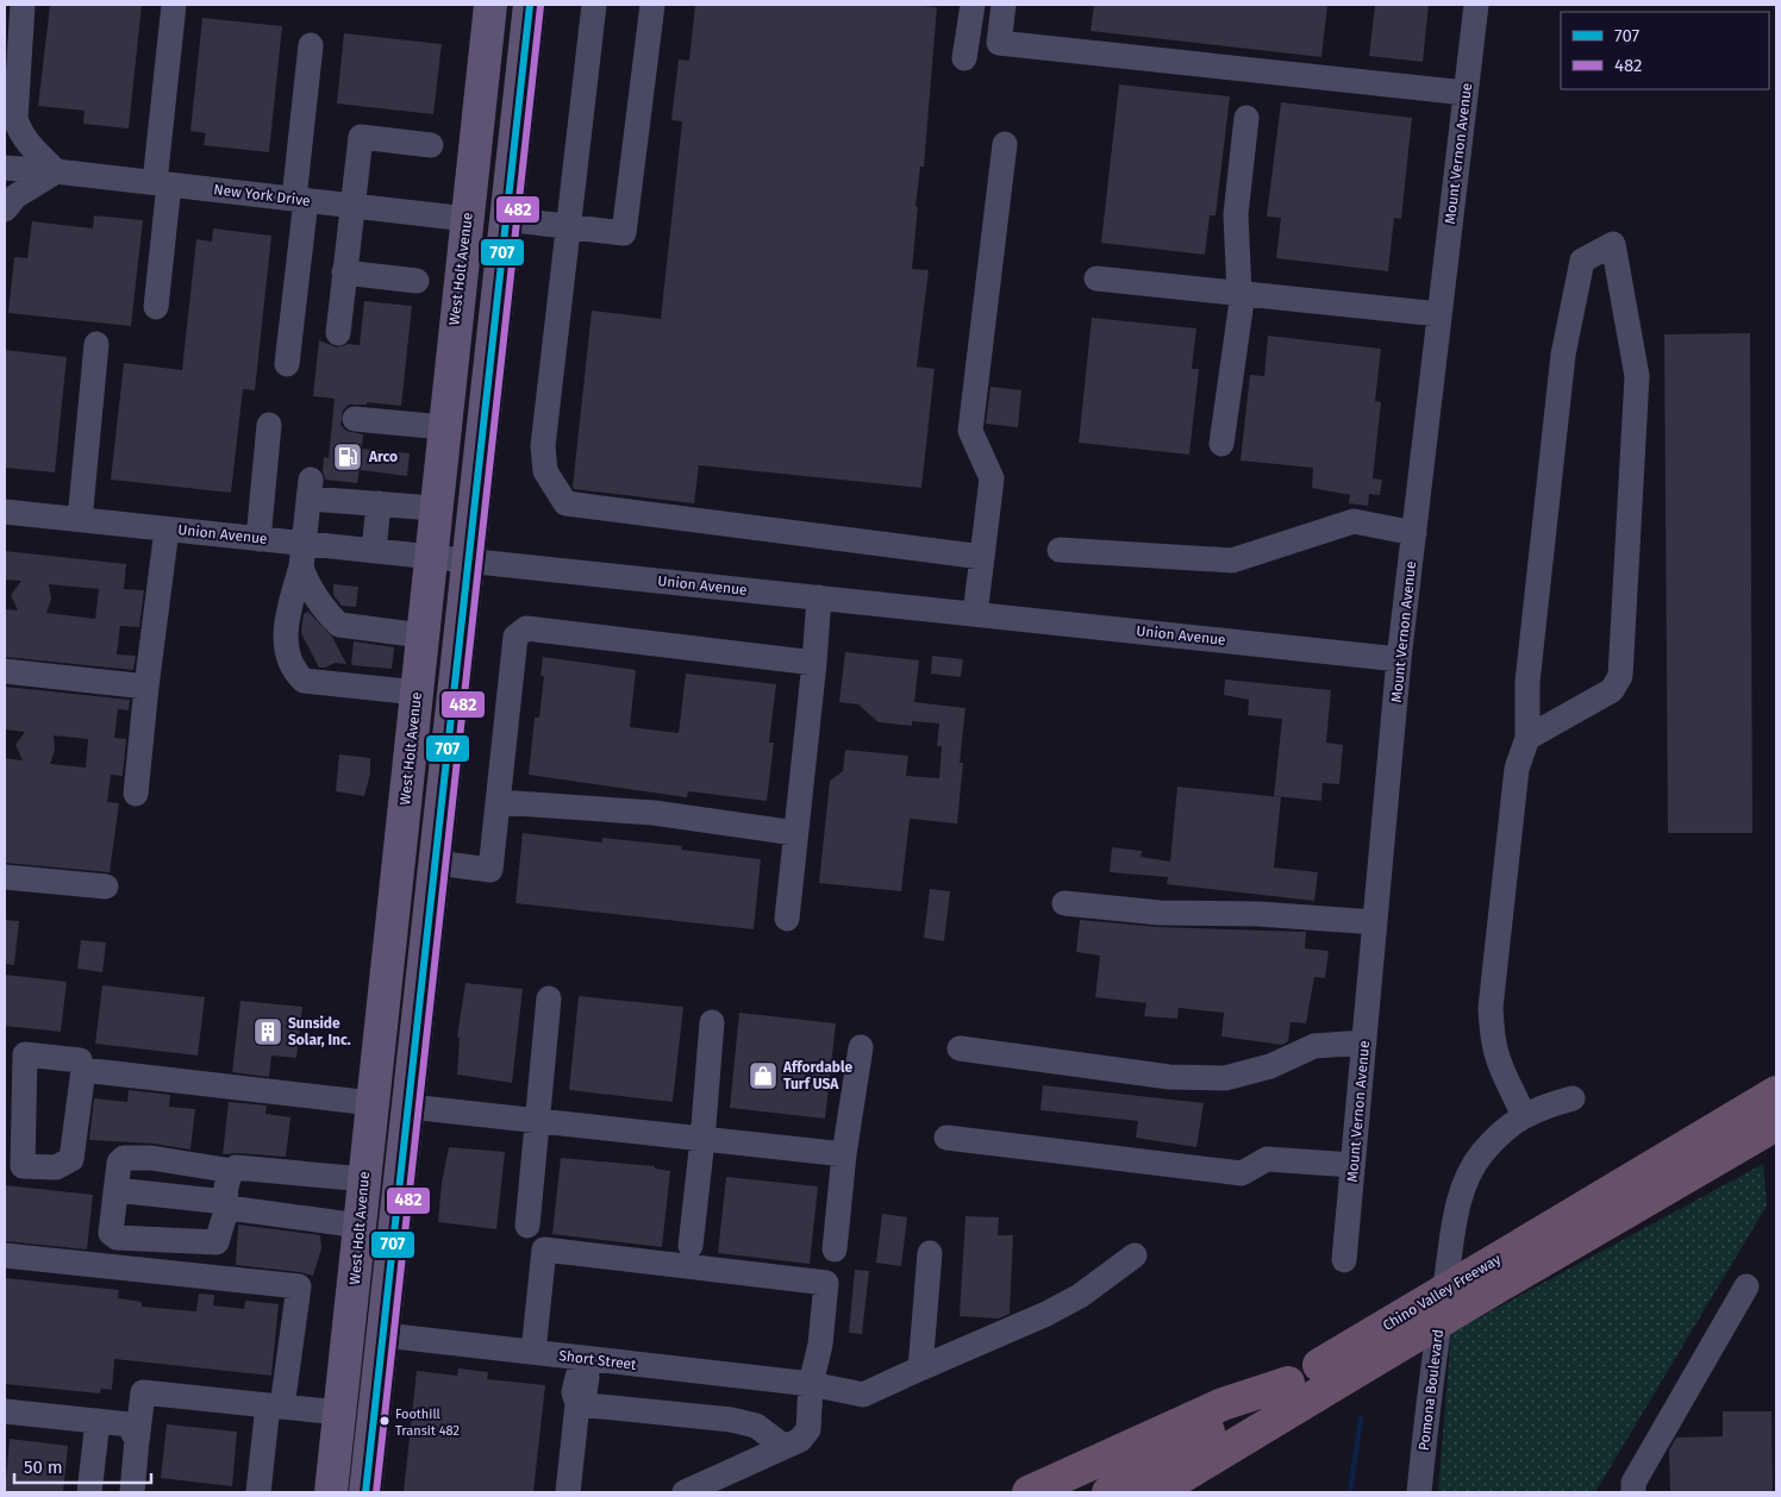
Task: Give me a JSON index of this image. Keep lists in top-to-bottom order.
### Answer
{
  "streets": {
    "highway": ["Chino Valley Freeway"],
    "main road": ["West Holt Avenue"],
    "street": [
      "Mount Vernon Avenue",
      "New York Drive",
      "Union Avenue",
      "Short Street",
      "Pomona Boulevard"
    ]
  },
  "crossings": [
    ["Mount Vernon Avenue", "Union Avenue"],
    ["New York Drive", "West Holt Avenue"],
    ["West Holt Avenue", "Union Avenue"]
  ],
  "places": {
    "fuel station": ["Arco"],
    "building": ["Sunside Solar, Inc."],
    "shop": ["Affordable Turf USA"],
    "other": ["Foothill Transit 482"]
  },
  "lines": ["transit line 707", "transit line 482"],
  "legend": ["707", "482"],
  "scale_bar": "50 m"
}
